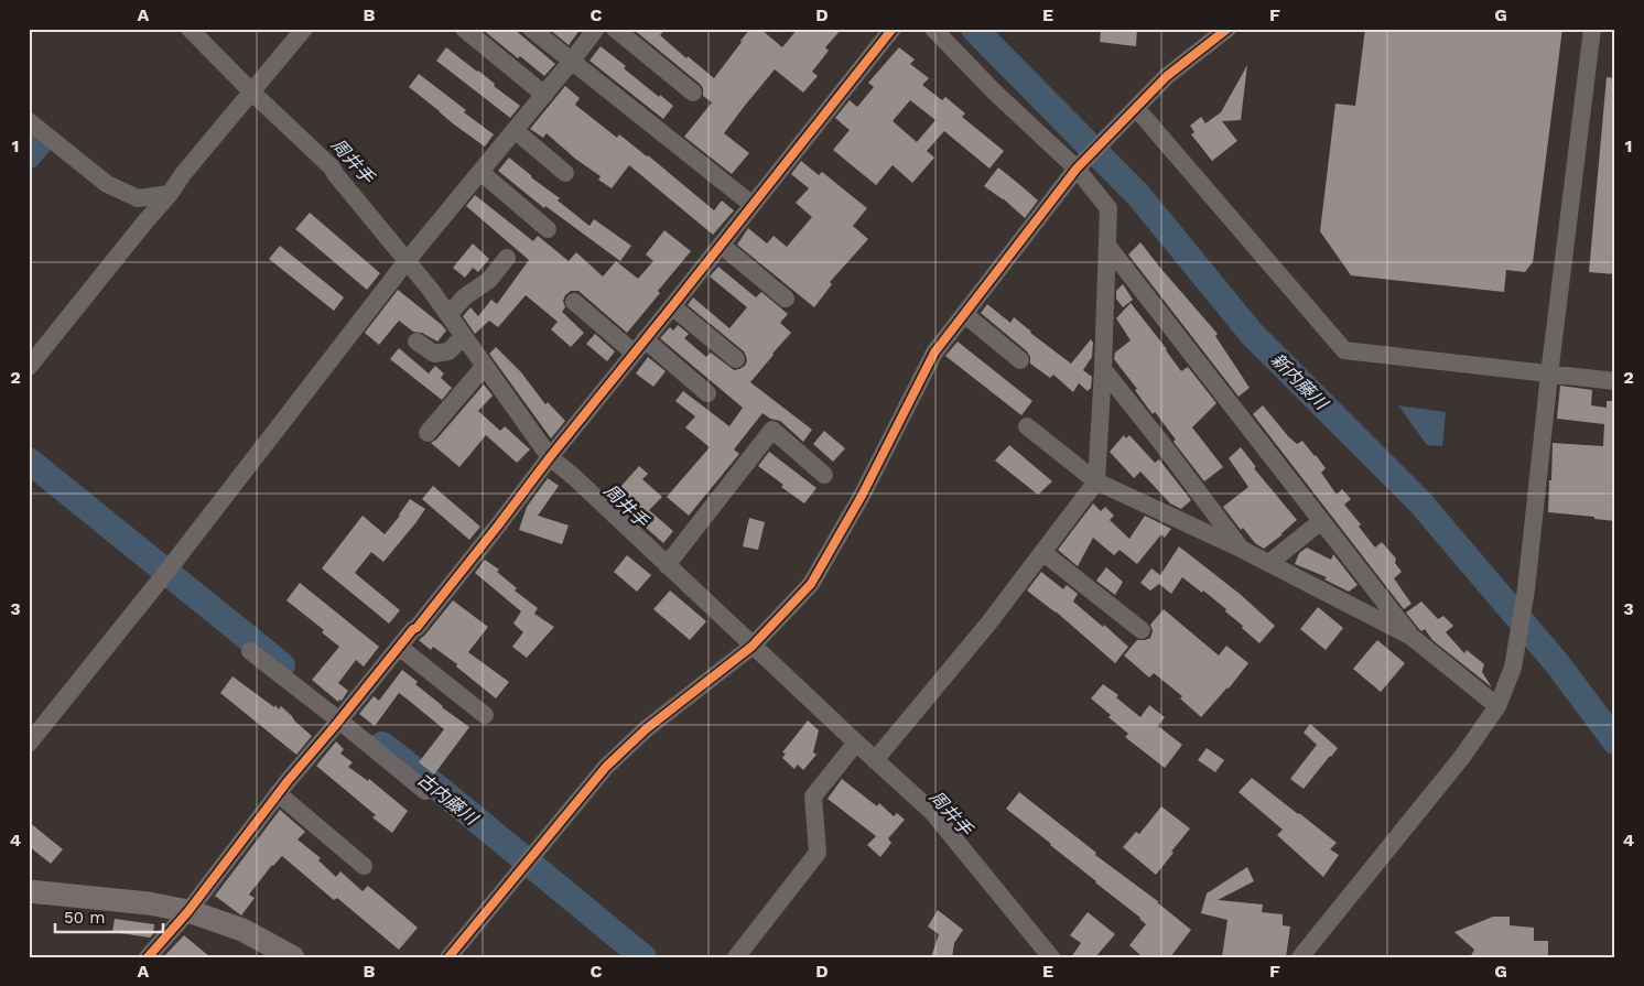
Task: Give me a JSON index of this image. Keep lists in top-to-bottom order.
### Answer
{
  "water": ["周井手", "新内藤川", "古内藤川"],
  "scale_bar": "50 m",
  "grid": {
    "columns": [
      "A",
      "B",
      "C",
      "D",
      "E",
      "F",
      "G"
    ],
    "rows": [
      "1",
      "2",
      "3",
      "4"
    ]
  }
}
